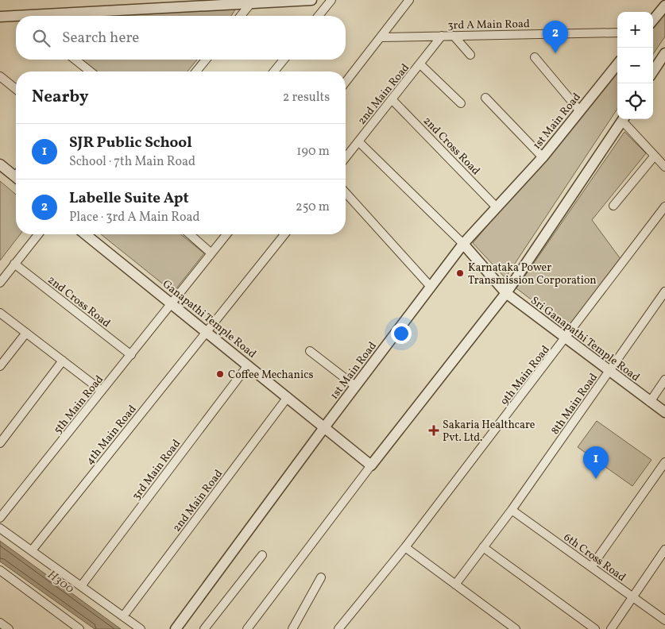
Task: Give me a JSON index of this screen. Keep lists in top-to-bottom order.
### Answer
{
  "streets": {
    "street": [
      "3rd A Main Road",
      "2nd Main Road",
      "1st Main Road",
      "2nd Cross Road",
      "Ganapathi Temple Road",
      "Sri Ganapathi Temple Road",
      "9th Main Road",
      "8th Main Road",
      "5th Main Road",
      "4th Main Road",
      "3rd Main Road",
      "6th Cross Road"
    ]
  },
  "crossings": [
    ["3rd A Main Road", "2nd Main Road"],
    ["2nd Main Road", "2nd Cross Road"],
    ["2nd Main Road", "Ganapathi Temple Road"],
    ["1st Main Road", "2nd Cross Road"],
    ["1st Main Road", "Ganapathi Temple Road"],
    ["1st Main Road", "Sri Ganapathi Temple Road"],
    ["2nd Cross Road", "5th Main Road"],
    ["Ganapathi Temple Road", "5th Main Road"],
    ["Ganapathi Temple Road", "4th Main Road"],
    ["Ganapathi Temple Road", "3rd Main Road"],
    ["Sri Ganapathi Temple Road", "9th Main Road"],
    ["Sri Ganapathi Temple Road", "8th Main Road"],
    ["8th Main Road", "6th Cross Road"]
  ],
  "water": ["H300"],
  "places": {
    "other": ["Karnataka Power Transmission Corporation", "Coffee Mechanics"],
    "health": ["Sakaria Healthcare Pvt. Ltd."]
  },
  "page": {
    "map_buttons": ["+", "−"],
    "search": "Search here",
    "pins": ["2", "1"],
    "heading": ["Nearby", "2 results"],
    "list": [
      {
        "mark": "1",
        "name": "SJR Public School",
        "note": "School · 7th Main Road",
        "value": "190 m"
      },
      {
        "mark": "2",
        "name": "Labelle Suite Apt",
        "note": "Place · 3rd A Main Road",
        "value": "250 m"
      }
    ]
  }
}
